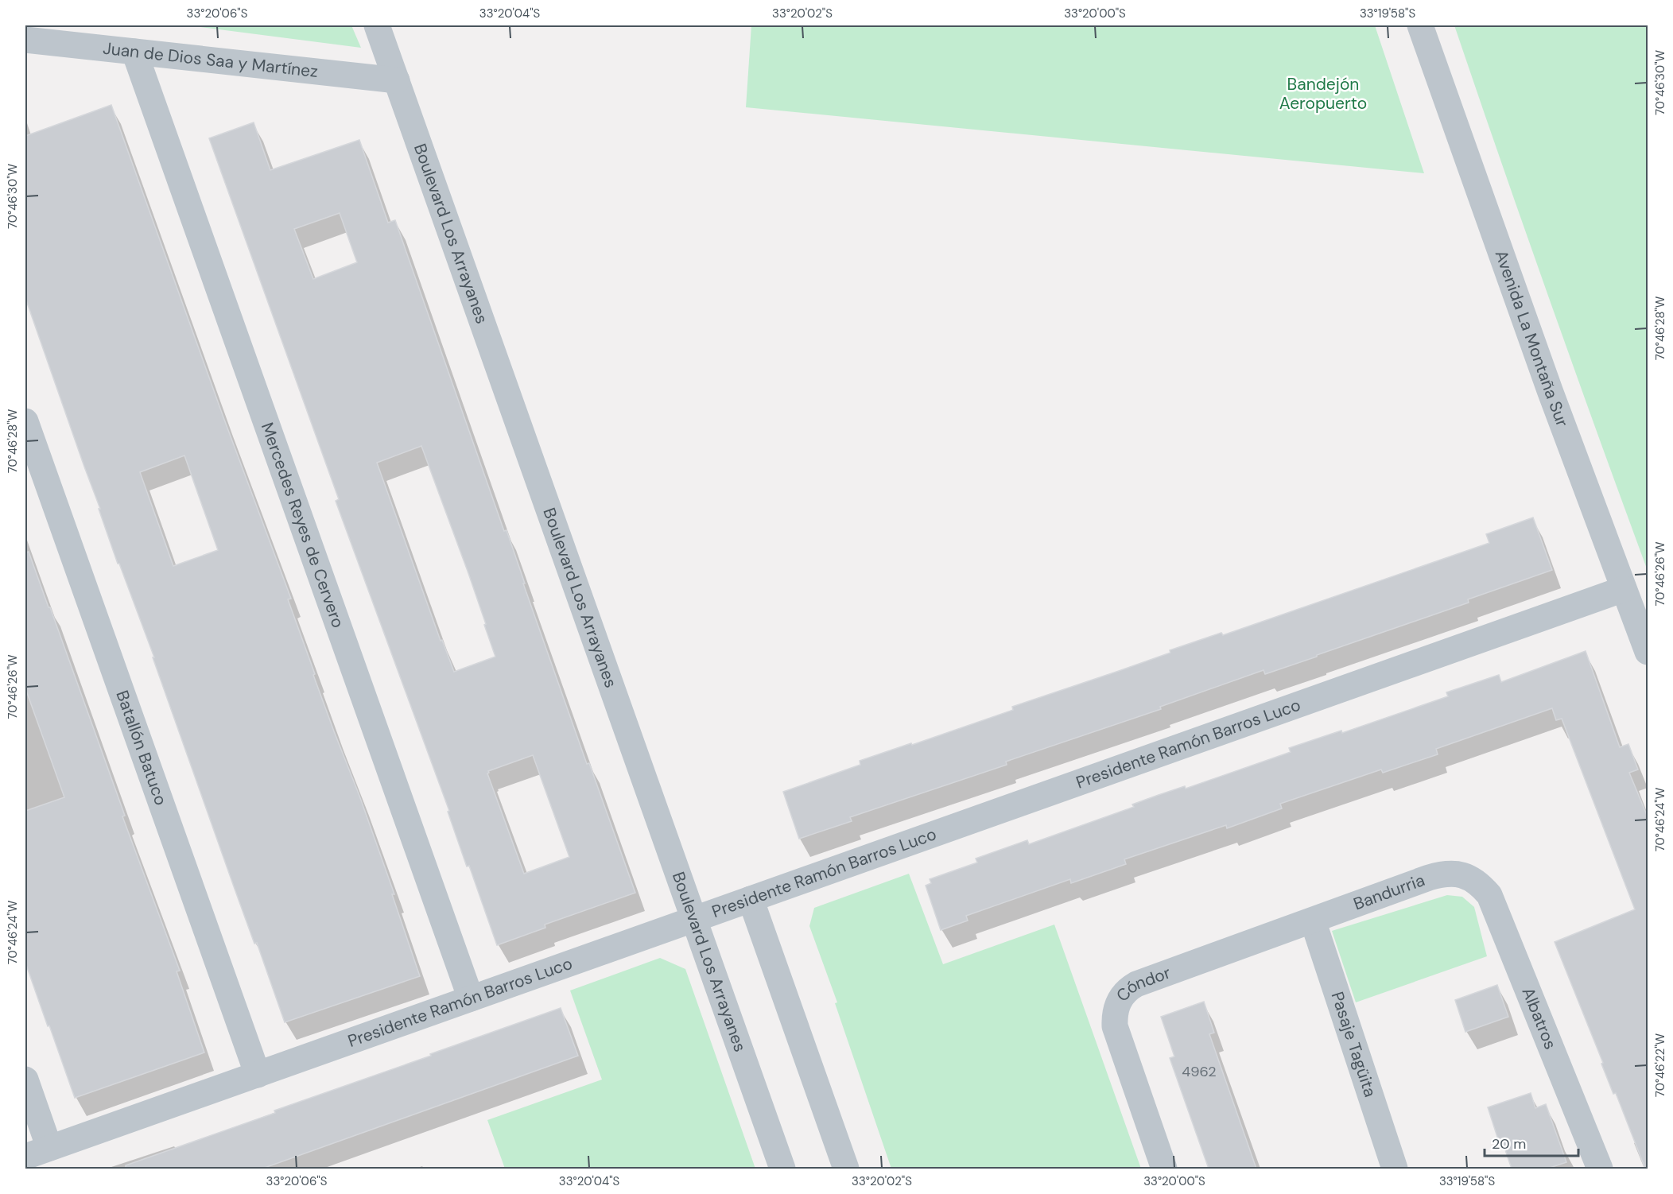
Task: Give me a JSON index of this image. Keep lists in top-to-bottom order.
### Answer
{
  "streets": {
    "street": [
      "Juan de Dios Saa y Martínez",
      "Boulevard Los Arrayanes",
      "Avenida La Montaña Sur",
      "Mercedes Reyes de Cervero",
      "Presidente Ramón Barros Luco",
      "Batallón Batuco",
      "Bandurria",
      "Cóndor",
      "Albatros",
      "Pasaje Tagüita"
    ]
  },
  "crossings": [
    ["Juan de Dios Saa y Martínez", "Boulevard Los Arrayanes"],
    ["Juan de Dios Saa y Martínez", "Mercedes Reyes de Cervero"],
    ["Boulevard Los Arrayanes", "Presidente Ramón Barros Luco"],
    ["Avenida La Montaña Sur", "Presidente Ramón Barros Luco"],
    ["Mercedes Reyes de Cervero", "Presidente Ramón Barros Luco"],
    ["Presidente Ramón Barros Luco", "Batallón Batuco"],
    ["Bandurria", "Cóndor"],
    ["Bandurria", "Albatros"],
    ["Bandurria", "Pasaje Tagüita"],
    ["Cóndor", "Pasaje Tagüita"]
  ],
  "parks": ["Bandejón Aeropuerto"],
  "house_numbers": ["4962"],
  "scale_bar": "20 m",
  "coordinates": [
    "33°20'06\"S",
    "33°20'04\"S",
    "33°20'02\"S",
    "33°20'00\"S",
    "33°19'58\"S",
    "70°46'30\"W",
    "70°46'28\"W",
    "70°46'26\"W",
    "70°46'24\"W",
    "70°46'22\"W"
  ]
}
